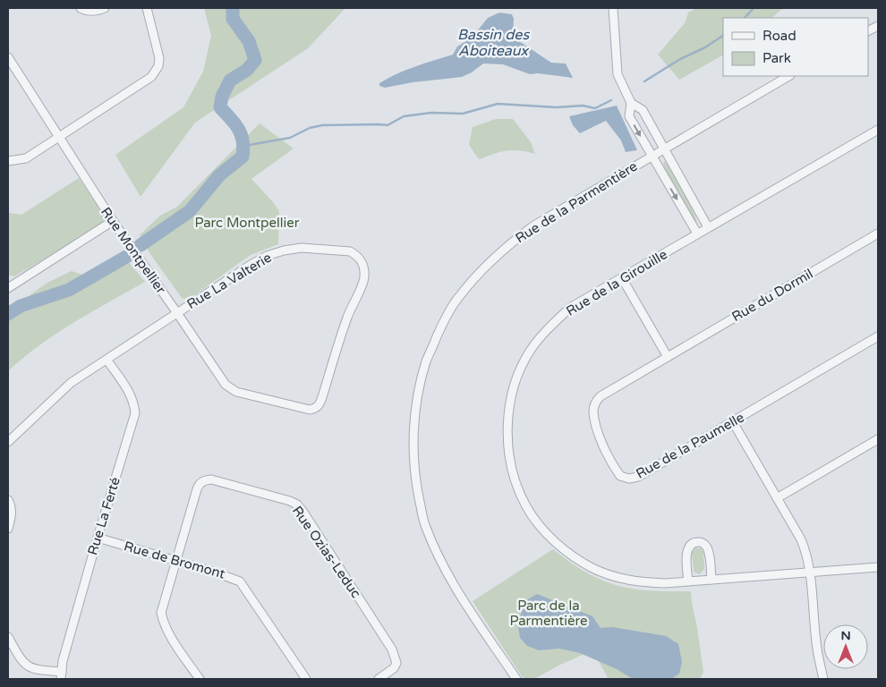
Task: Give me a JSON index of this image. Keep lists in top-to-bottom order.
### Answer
{
  "streets": {
    "street": [
      "Rue de la Parmentière",
      "Rue Montpellier",
      "Rue La Valterie",
      "Rue de la Girouille",
      "Rue du Dormil",
      "Rue de la Paumelle",
      "Rue La Ferté",
      "Rue Ozias-Leduc",
      "Rue de Bromont"
    ]
  },
  "crossings": [
    ["Rue Montpellier", "Rue La Valterie"],
    ["Rue La Valterie", "Rue La Ferté"],
    ["Rue du Dormil", "Rue de la Paumelle"],
    ["Rue La Ferté", "Rue de Bromont"],
    ["Rue Ozias-Leduc", "Rue de Bromont"]
  ],
  "water": ["Bassin des Aboiteaux"],
  "parks": ["Parc Montpellier", "Parc de la Parmentière"],
  "legend": ["Road", "Park"],
  "north": "top"
}
